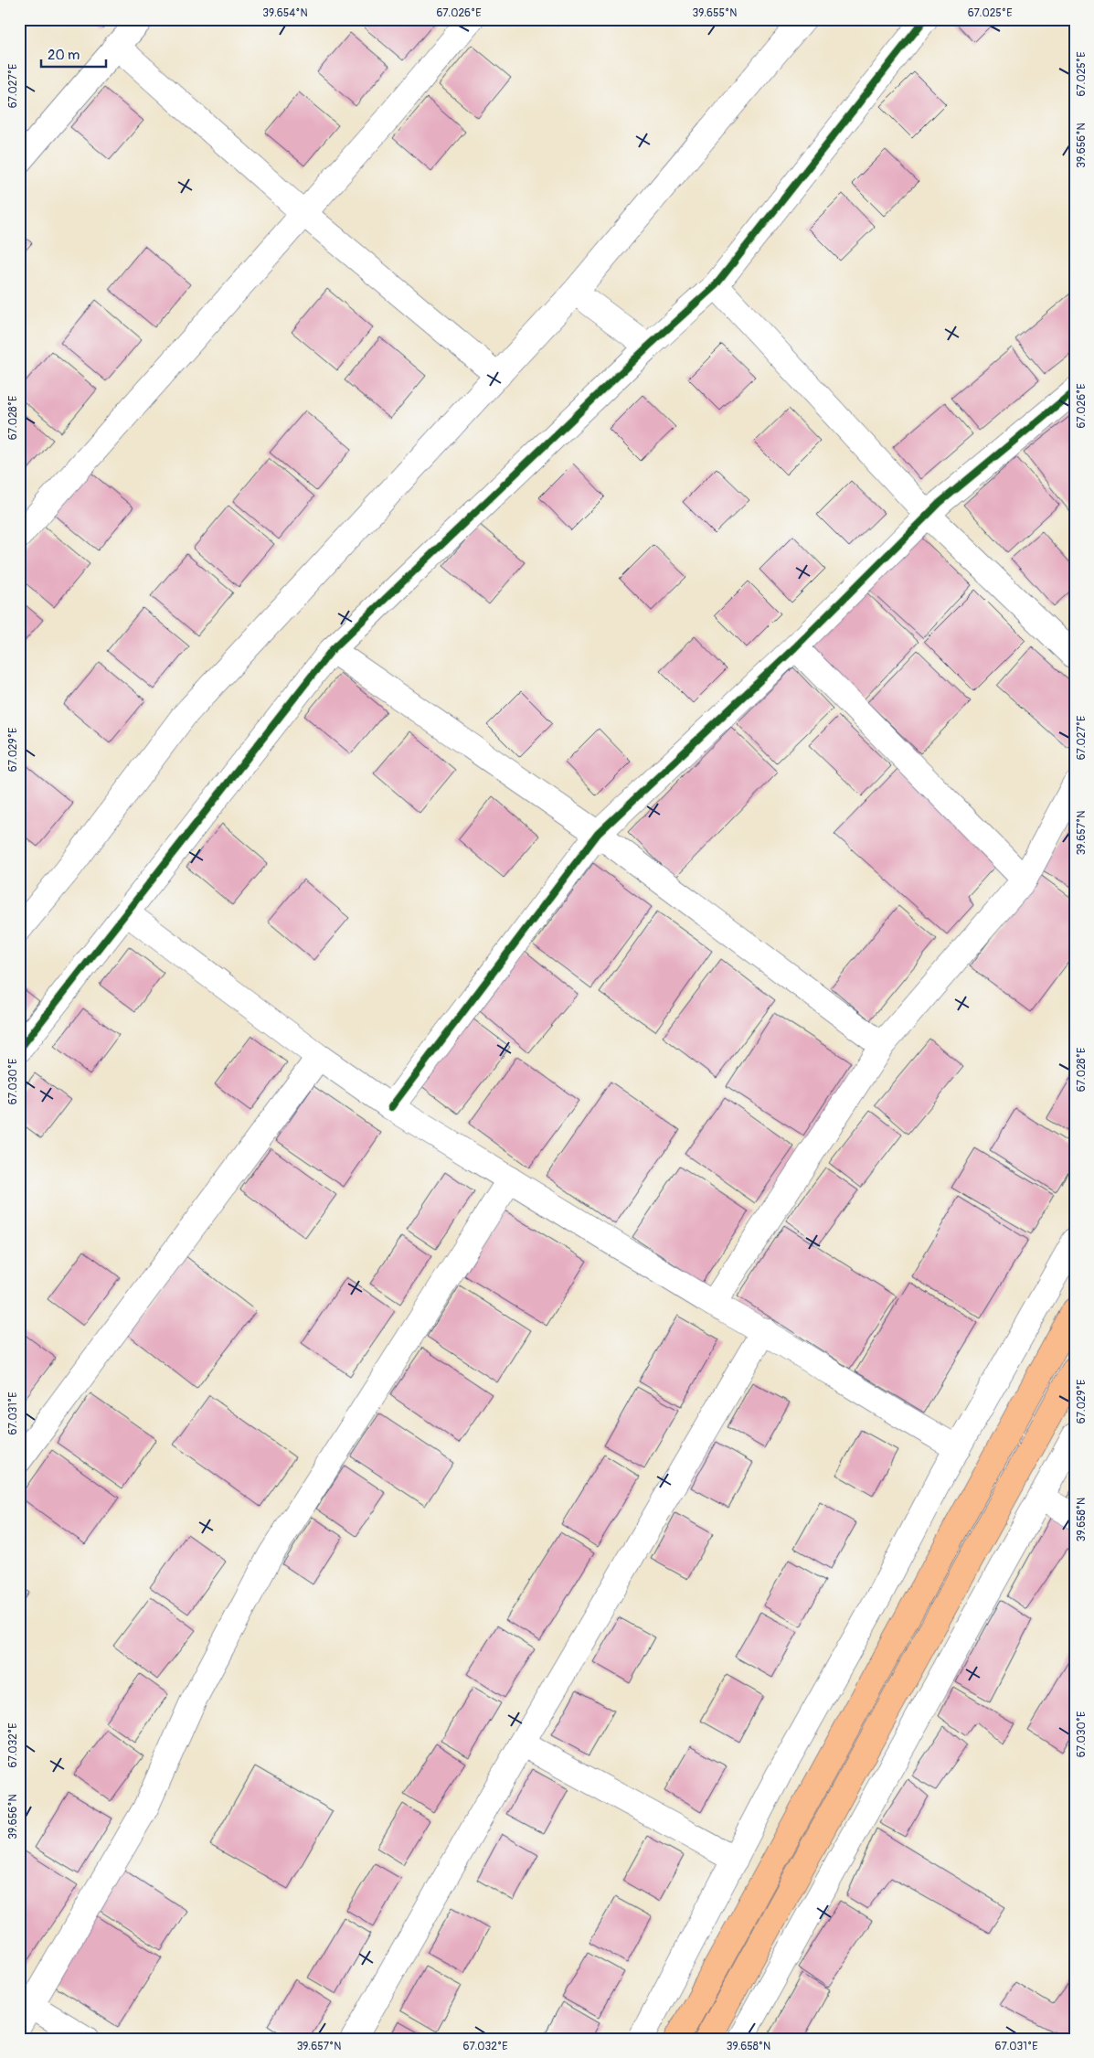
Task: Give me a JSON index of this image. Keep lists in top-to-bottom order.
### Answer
{
  "scale_bar": "20 m",
  "coordinates": [
    "39.654°N",
    "67.026°E",
    "39.655°N",
    "67.025°E",
    "67.027°E",
    "39.656°N",
    "67.028°E",
    "67.029°E",
    "39.657°N",
    "67.030°E",
    "67.031°E",
    "39.658°N",
    "67.032°E"
  ]
}
